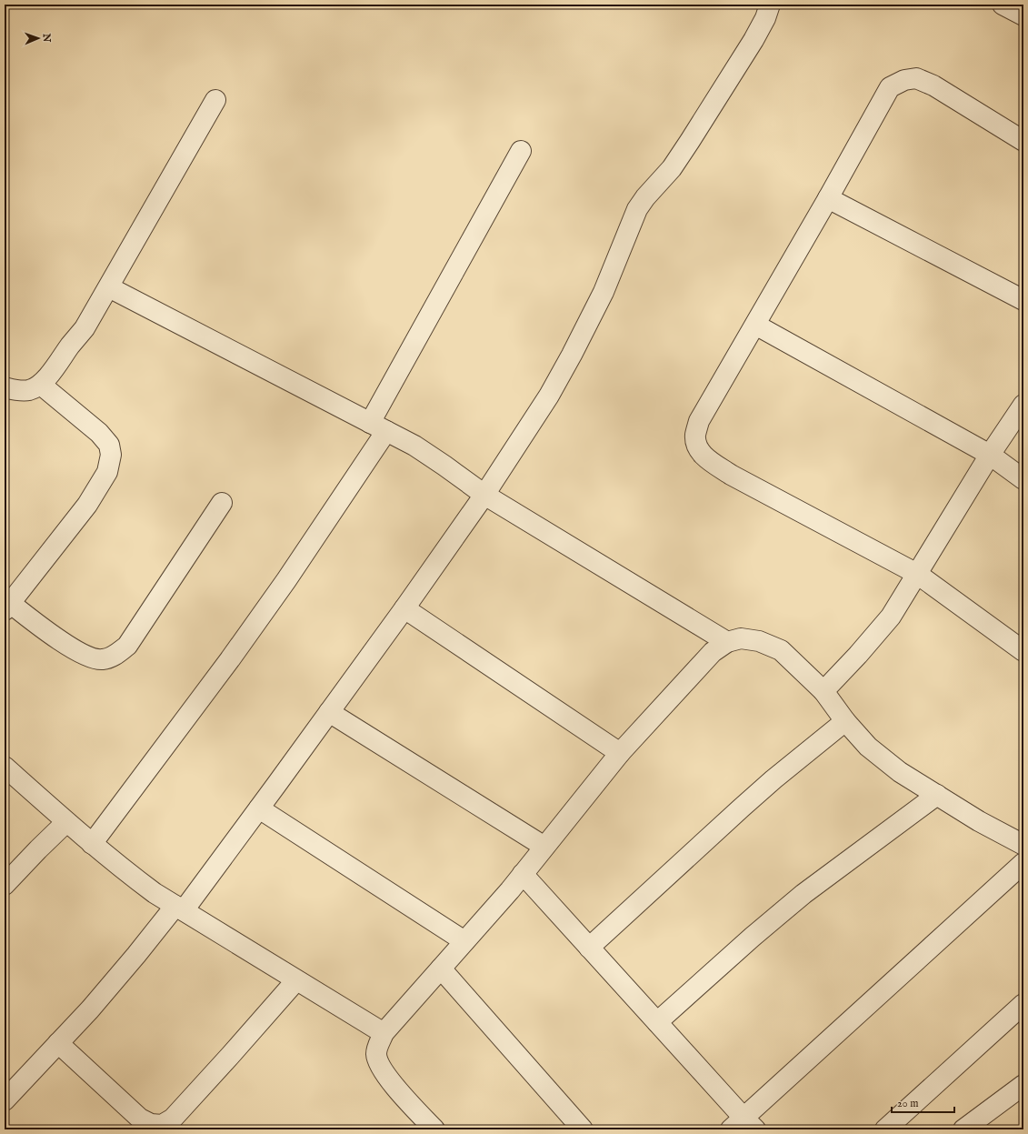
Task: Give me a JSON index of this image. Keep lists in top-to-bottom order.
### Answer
{
  "scale_bar": "20 m",
  "north": "right"
}
